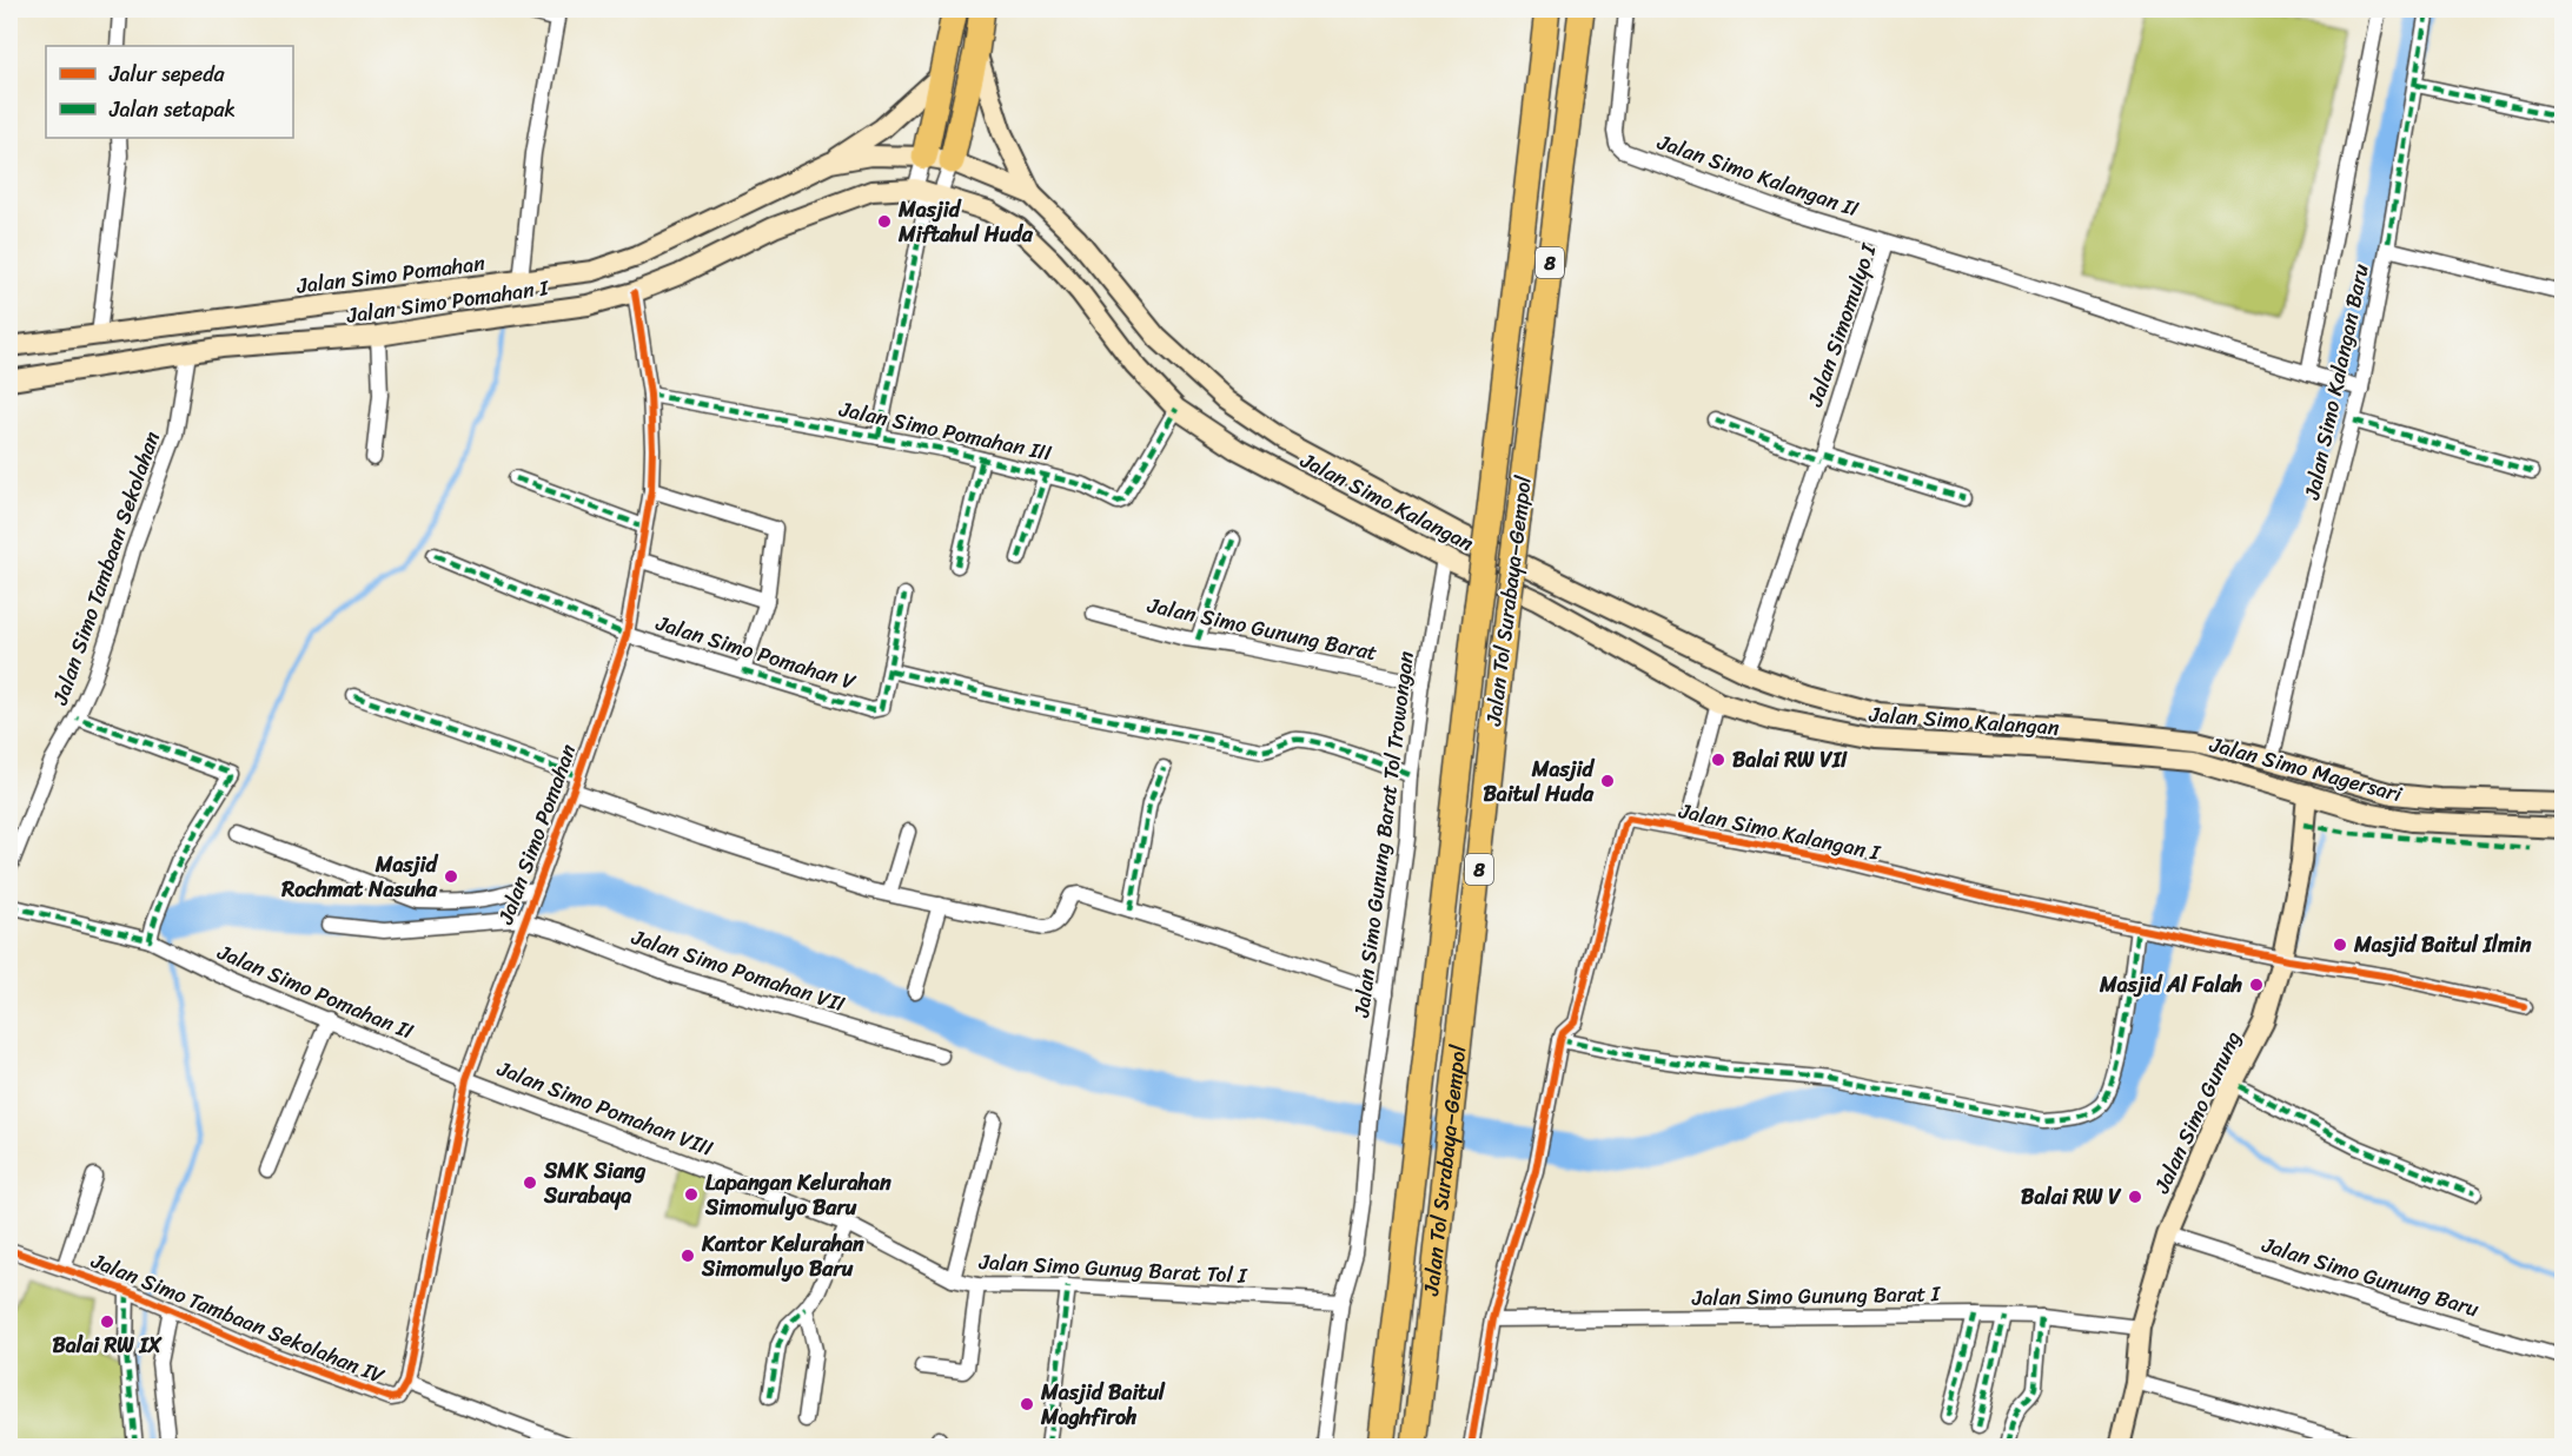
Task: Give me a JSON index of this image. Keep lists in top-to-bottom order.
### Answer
{
  "streets": {
    "highway": ["8", "Jalan Tol Surabaya–Gempol"],
    "main road": [
      "Jalan Simo Pomahan",
      "Jalan Simo Pomahan I",
      "Jalan Simo Kalangan",
      "Jalan Simo Magersari",
      "Jalan Simo Gunung"
    ],
    "street": [
      "Jalan Simo Kalangan II",
      "Jalan Simomulyo I",
      "Jalan Simo Kalangan Baru",
      "Jalan Simo Pomahan III",
      "Jalan Simo Tambaan Sekolahan",
      "Jalan Simo Gunung Barat",
      "Jalan Simo Pomahan V",
      "Jalan Simo Kalangan I",
      "Jalan Simo Gunung Barat Tol Trowongan",
      "Jalan Simo Pomahan VII",
      "Jalan Simo Pomahan II",
      "Jalan Simo Pomahan VIII",
      "Jalan Simo Gunug Barat Tol I",
      "Jalan Simo Gunung Baru",
      "Jalan Simo Gunung Barat I",
      "Jalan Simo Tambaan Sekolahan IV"
    ]
  },
  "crossings": [
    ["Jalan Simo Kalangan II", "Jalan Simomulyo I"],
    ["Jalan Simo Pomahan", "Jalan Simo Pomahan I"],
    ["Jalan Simo Pomahan", "Jalan Simo Pomahan III"],
    ["Jalan Simo Pomahan", "Jalan Simo Kalangan"],
    ["Jalan Simo Pomahan", "Jalan Simo Pomahan V"],
    ["Jalan Simo Pomahan", "Jalan Simo Pomahan VII"],
    ["Jalan Simo Pomahan", "Jalan Simo Pomahan II"],
    ["Jalan Simo Pomahan", "Jalan Simo Pomahan VIII"],
    ["Jalan Simo Pomahan", "Jalan Simo Tambaan Sekolahan IV"],
    ["Jalan Simo Pomahan I", "Jalan Simo Kalangan"],
    ["Jalan Simo Pomahan I", "Jalan Simo Tambaan Sekolahan"],
    ["Jalan Simomulyo I", "Jalan Simo Kalangan Baru"],
    ["Jalan Simomulyo I", "Jalan Simo Kalangan"],
    ["Jalan Simo Kalangan Baru", "Jalan Simo Magersari"],
    ["Jalan Simo Pomahan III", "Jalan Simo Kalangan"],
    ["Jalan Simo Kalangan", "Jalan Simo Magersari"],
    ["Jalan Simo Kalangan", "Jalan Simo Kalangan I"],
    ["Jalan Simo Kalangan", "Jalan Simo Gunung Barat Tol Trowongan"],
    ["Jalan Simo Gunung Barat", "Jalan Simo Gunung Barat Tol Trowongan"],
    ["Jalan Simo Magersari", "Jalan Simo Gunung"],
    ["Jalan Simo Kalangan I", "Jalan Simo Gunung"],
    ["Jalan Simo Kalangan I", "Jalan Simo Gunung Barat I"],
    ["Jalan Simo Gunung Barat Tol Trowongan", "Jalan Simo Gunug Barat Tol I"],
    ["Jalan Simo Pomahan II", "Jalan Simo Pomahan VIII"],
    ["Jalan Simo Pomahan VIII", "Jalan Simo Gunug Barat Tol I"],
    ["Jalan Simo Gunung", "Jalan Simo Gunung Baru"],
    ["Jalan Simo Gunung", "Jalan Simo Gunung Barat I"]
  ],
  "places": [
    "Masjid Miftahul Huda",
    "Balai RW VII",
    "Masjid Baitul Huda",
    "Masjid Rochmat Nasuha",
    "Masjid Baitul Ilmin",
    "Masjid Al Falah",
    "SMK Siang Surabaya",
    "Lapangan Kelurahan Simomulyo Baru",
    "Balai RW V",
    "Kantor Kelurahan Simomulyo Baru",
    "Balai RW IX",
    "Masjid Baitul Maghfiroh"
  ],
  "legend": ["Jalur sepeda", "Jalan setapak"]
}
